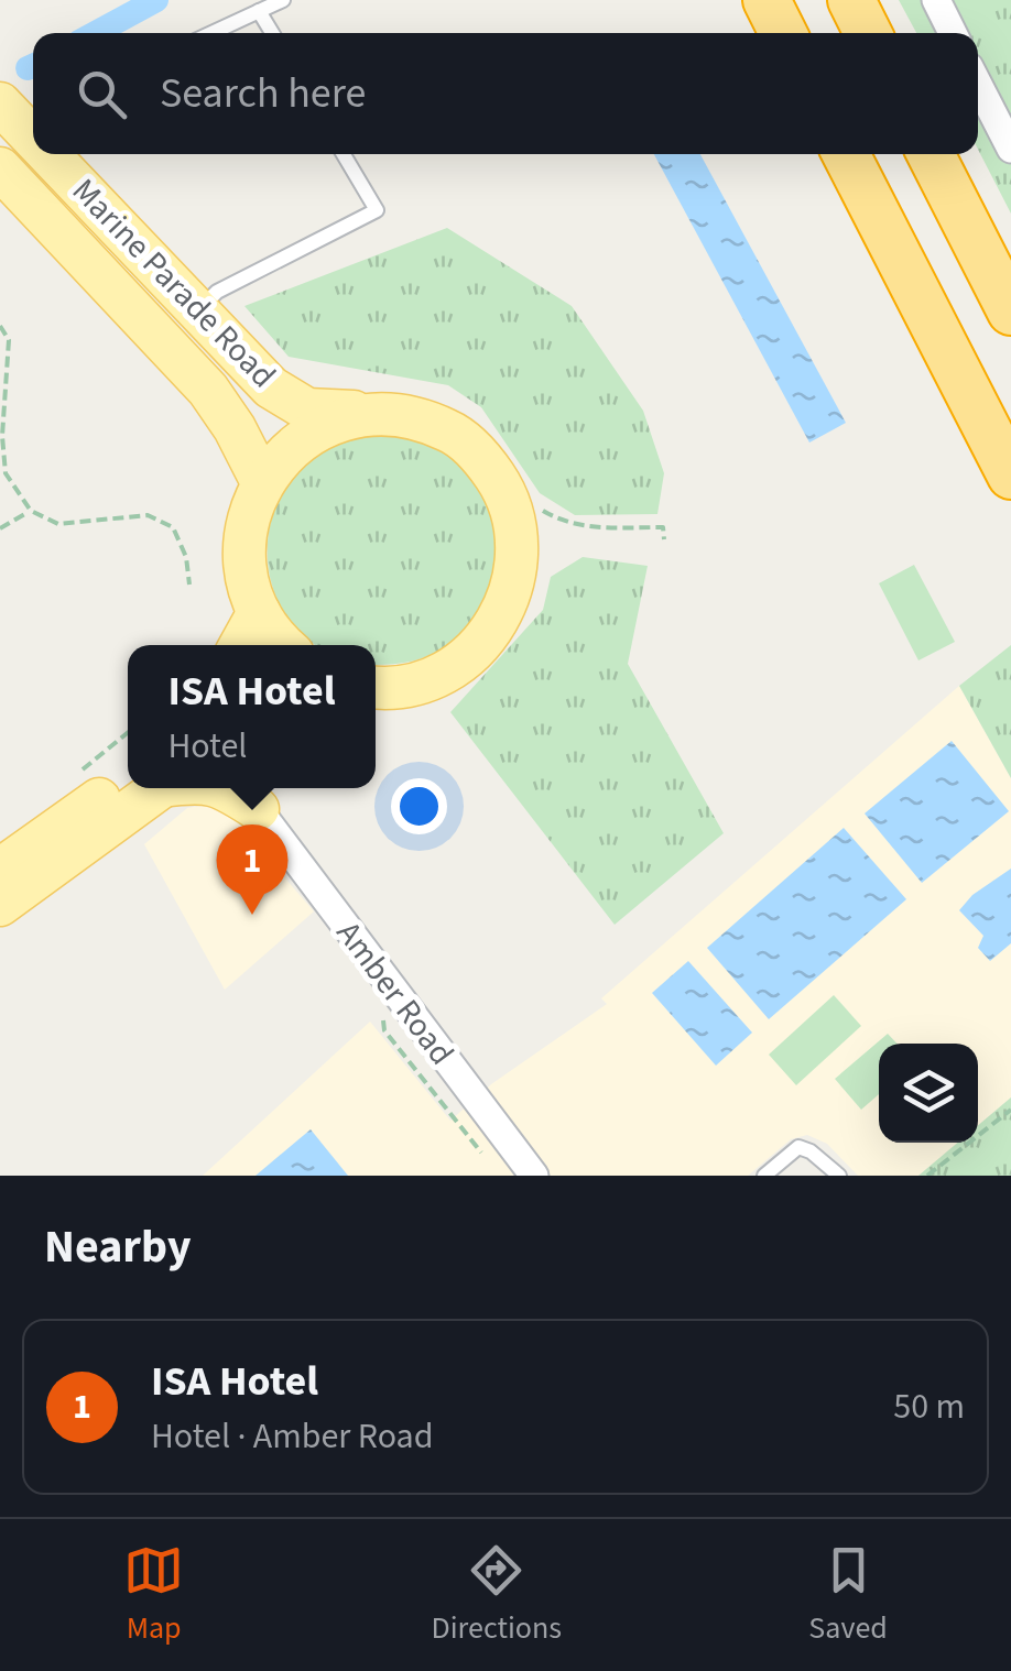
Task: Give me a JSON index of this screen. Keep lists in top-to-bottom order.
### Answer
{
  "streets": {
    "main road": ["Marine Parade Road"],
    "street": ["Amber Road"]
  },
  "page": {
    "search": "Search here",
    "popup": ["ISA Hotel", "Hotel"],
    "pins": "1",
    "heading": "Nearby",
    "list": [
      {
        "mark": "1",
        "name": "ISA Hotel",
        "note": "Hotel · Amber Road",
        "value": "50 m"
      }
    ],
    "nav": ["Map", "Directions", "Saved"]
  }
}
